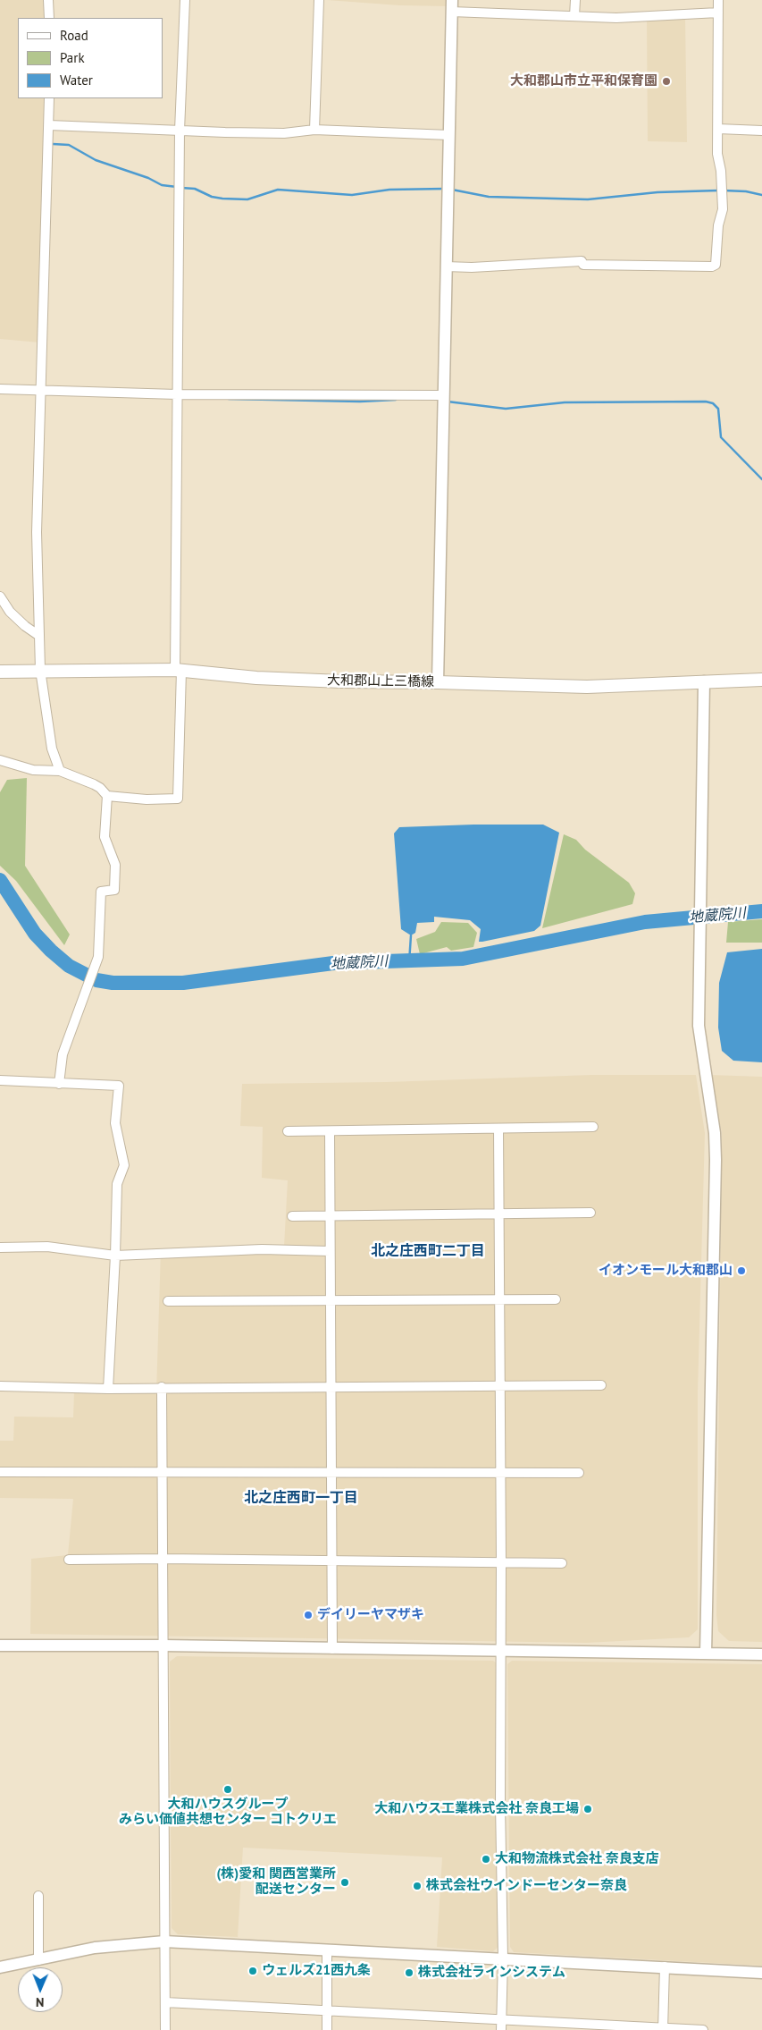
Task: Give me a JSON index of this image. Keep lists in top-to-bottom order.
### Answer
{
  "streets": {
    "main road": ["大和郡山上三橋線"]
  },
  "districts": ["北之庄西町二丁目", "北之庄西町一丁目"],
  "water": ["地蔵院川"],
  "places": [
    "大和郡山市立平和保育園",
    "イオンモール大和郡山",
    "デイリーヤマザキ",
    "大和ハウスグループ みらい価値共想センター コトクリエ",
    "大和ハウス工業株式会社 奈良工場",
    "大和物流株式会社 奈良支店",
    "(株)愛和 関西営業所 配送センター",
    "株式会社ウインドーセンター奈良",
    "ウェルズ21西九条",
    "株式会社ラインシステム"
  ],
  "legend": ["Road", "Park", "Water"],
  "north": "bottom"
}
